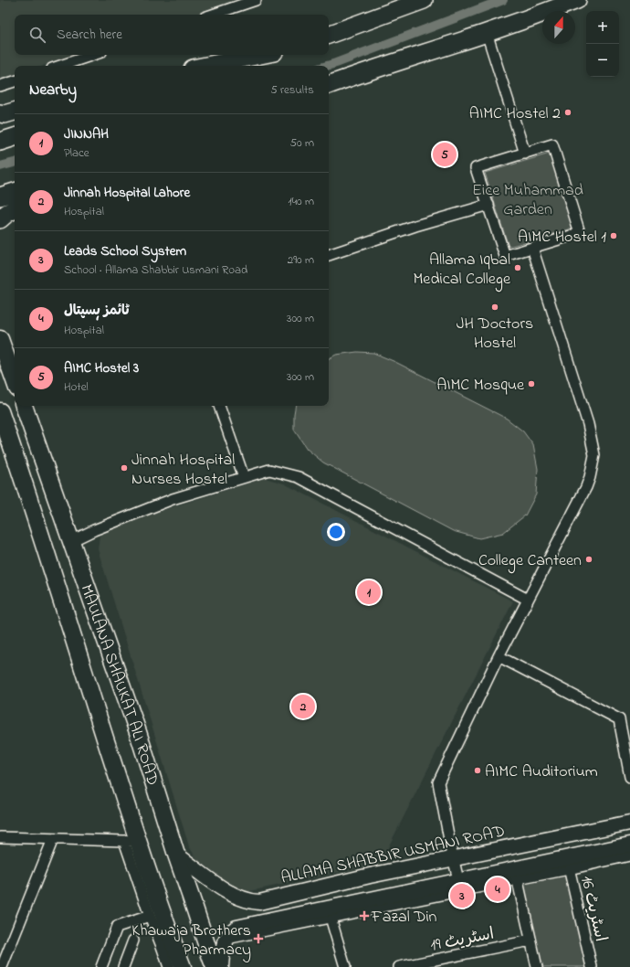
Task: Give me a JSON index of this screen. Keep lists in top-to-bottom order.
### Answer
{
  "streets": {
    "main road": ["MAULANA SHAUKAT ALI ROAD", "ALLAMA SHABBIR USMANI ROAD"],
    "street": ["اسٹریٹ 16", "اسٹریٹ 19"]
  },
  "crossings": [
    ["MAULANA SHAUKAT ALI ROAD", "ALLAMA SHABBIR USMANI ROAD"]
  ],
  "parks": ["Eice Muhammad Garden"],
  "places": {
    "other": [
      "AIMC Hostel 2",
      "AIMC Hostel 1",
      "Allama Iqbal Medical College",
      "JH Doctors Hostel",
      "AIMC Mosque",
      "Jinnah Hospital Nurses Hostel",
      "College Canteen",
      "AIMC Auditorium"
    ],
    "health": ["Fazal Din", "Khawaja Brothers Pharmacy"]
  },
  "north": "top",
  "page": {
    "map_buttons": ["+", "−"],
    "search": "Search here",
    "heading": ["Nearby", "5 results"],
    "list": [
      {
        "mark": "1",
        "name": "JINNAH",
        "note": "Place",
        "value": "50 m"
      },
      {
        "mark": "2",
        "name": "Jinnah Hospital Lahore",
        "note": "Hospital",
        "value": "140 m"
      },
      {
        "mark": "3",
        "name": "Leads School System",
        "note": "School · Allama Shabbir Usmani Road",
        "value": "290 m"
      },
      {
        "mark": "4",
        "name": "ٹائمز ہسپتال",
        "note": "Hospital",
        "value": "300 m"
      },
      {
        "mark": "5",
        "name": "AIMC Hostel 3",
        "note": "Hotel",
        "value": "300 m"
      }
    ],
    "pins": [
      "5",
      "1",
      "2",
      "4",
      "3"
    ]
  }
}
